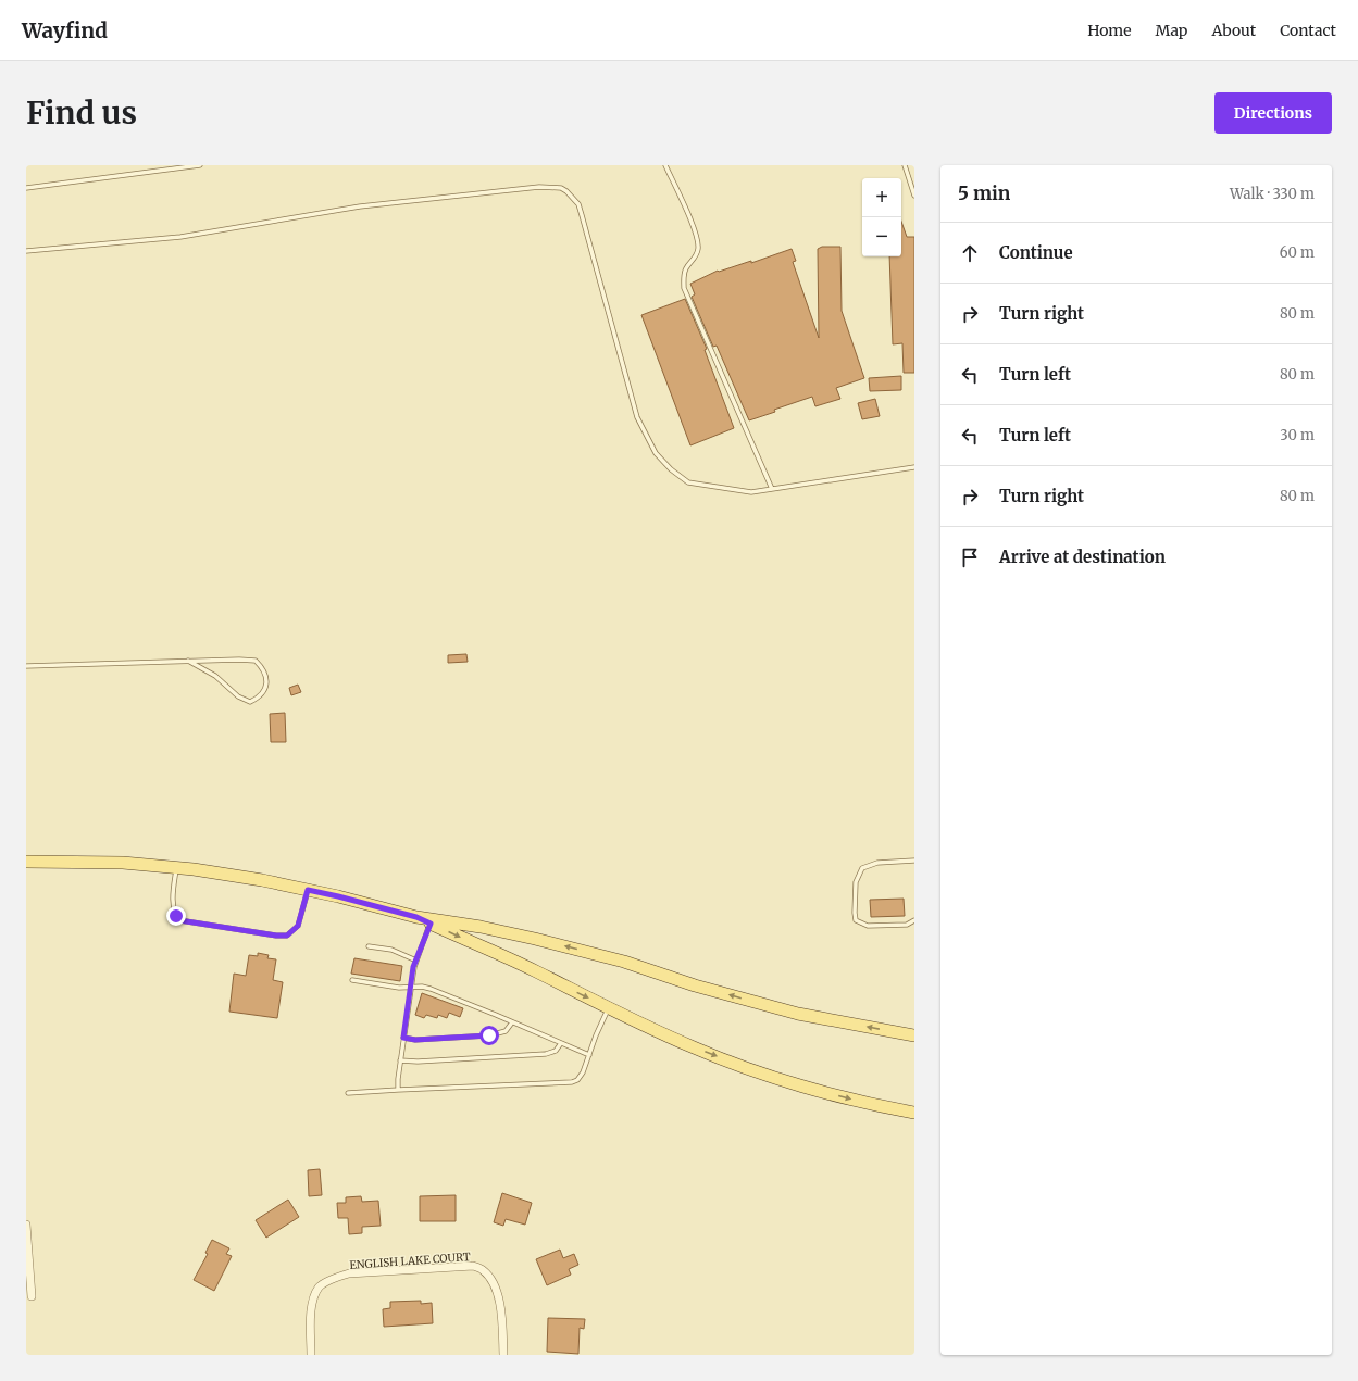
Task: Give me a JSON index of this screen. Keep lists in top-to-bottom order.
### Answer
{
  "streets": {
    "street": ["ENGLISH LAKE COURT"]
  },
  "page": {
    "header": "Wayfind",
    "nav": [
      "Home",
      "Map",
      "About",
      "Contact"
    ],
    "buttons": "Directions",
    "title": "Find us",
    "heading": ["5 min", "Walk · 330 m"],
    "map_buttons": ["+", "−"],
    "list": [
      ["Continue", "60 m"],
      ["Turn right", "80 m"],
      ["Turn left", "80 m"],
      ["Turn left", "30 m"],
      ["Turn right", "80 m"],
      "Arrive at destination"
    ]
  }
}
